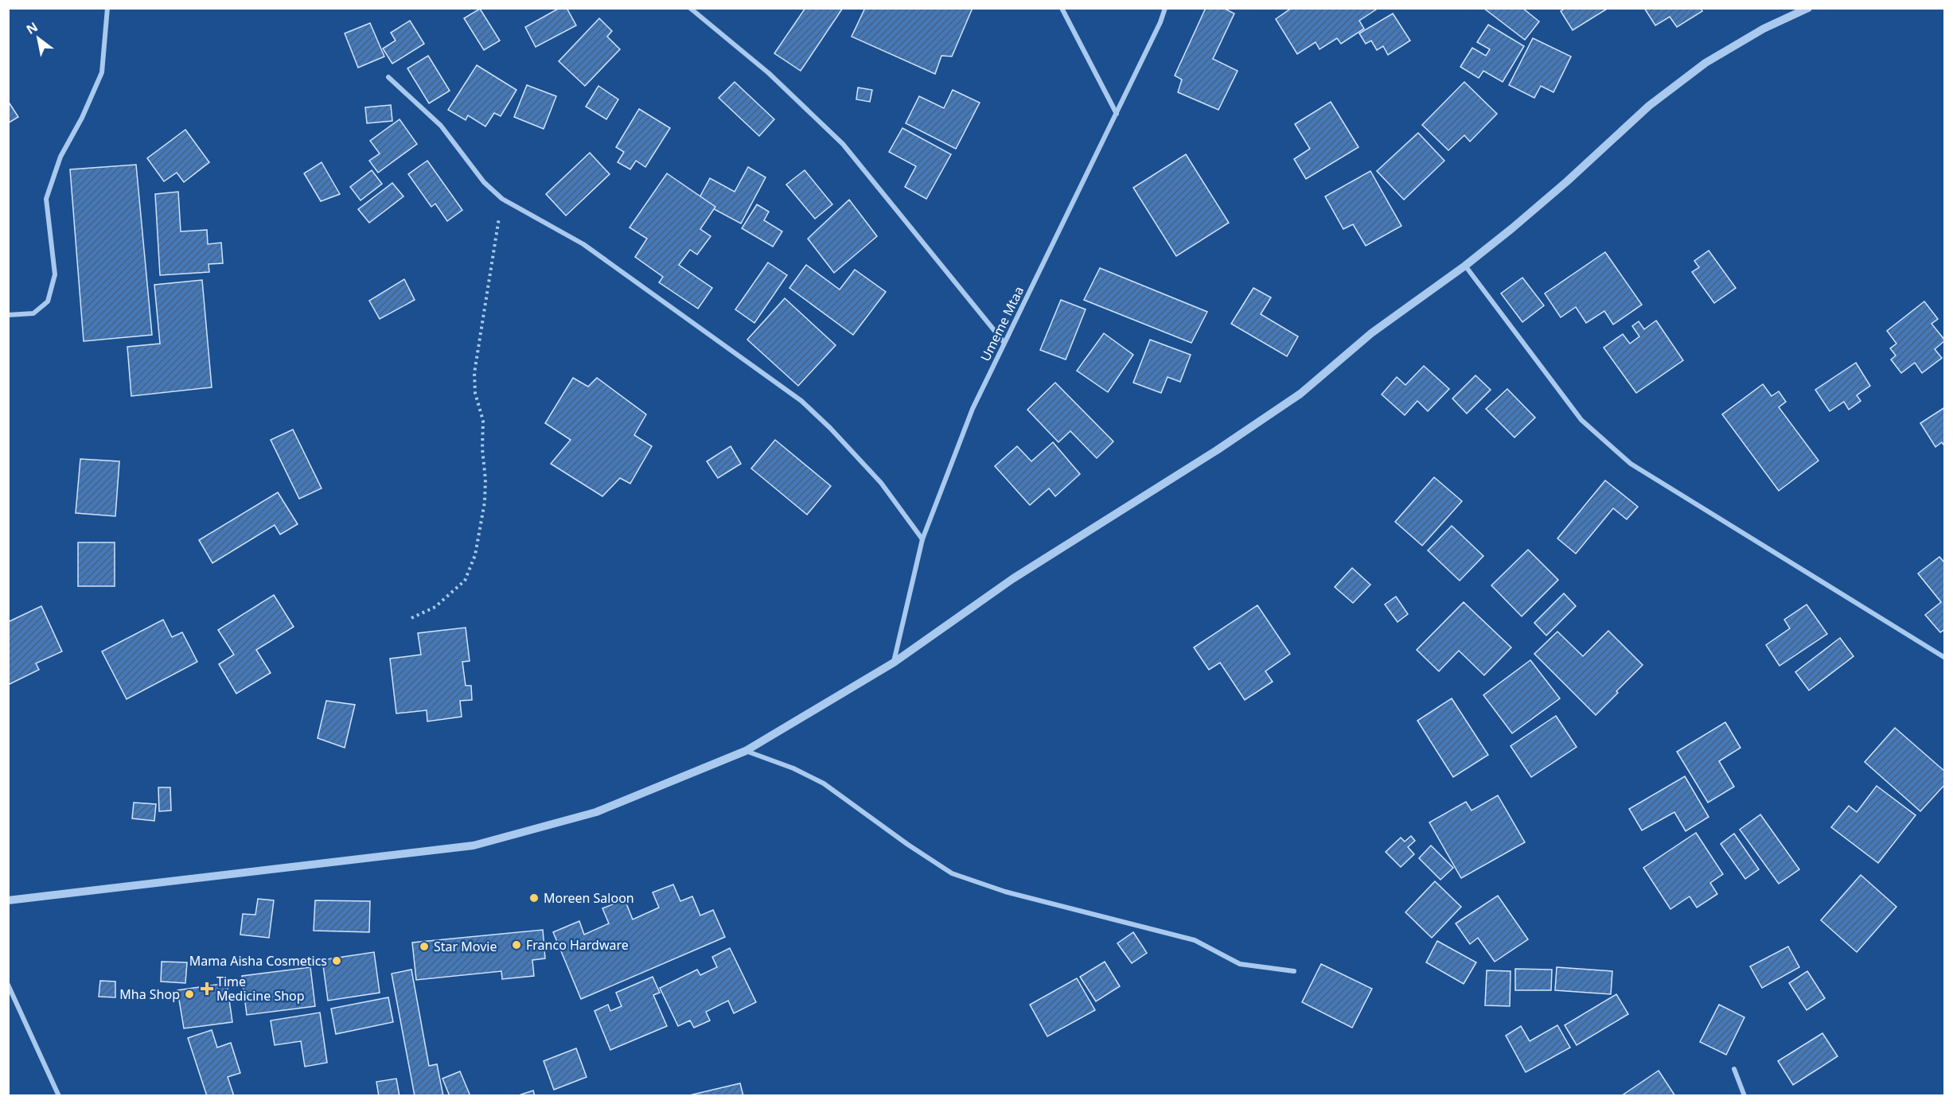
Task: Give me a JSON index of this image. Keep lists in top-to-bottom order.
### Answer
{
  "streets": {
    "street": ["Umeme Mtaa"]
  },
  "places": {
    "other": [
      "Moreen Saloon",
      "Franco Hardware",
      "Star Movie",
      "Mama Aisha Cosmetics",
      "Mha Shop"
    ],
    "health": ["Time Medicine Shop"]
  },
  "north": "top left"
}
